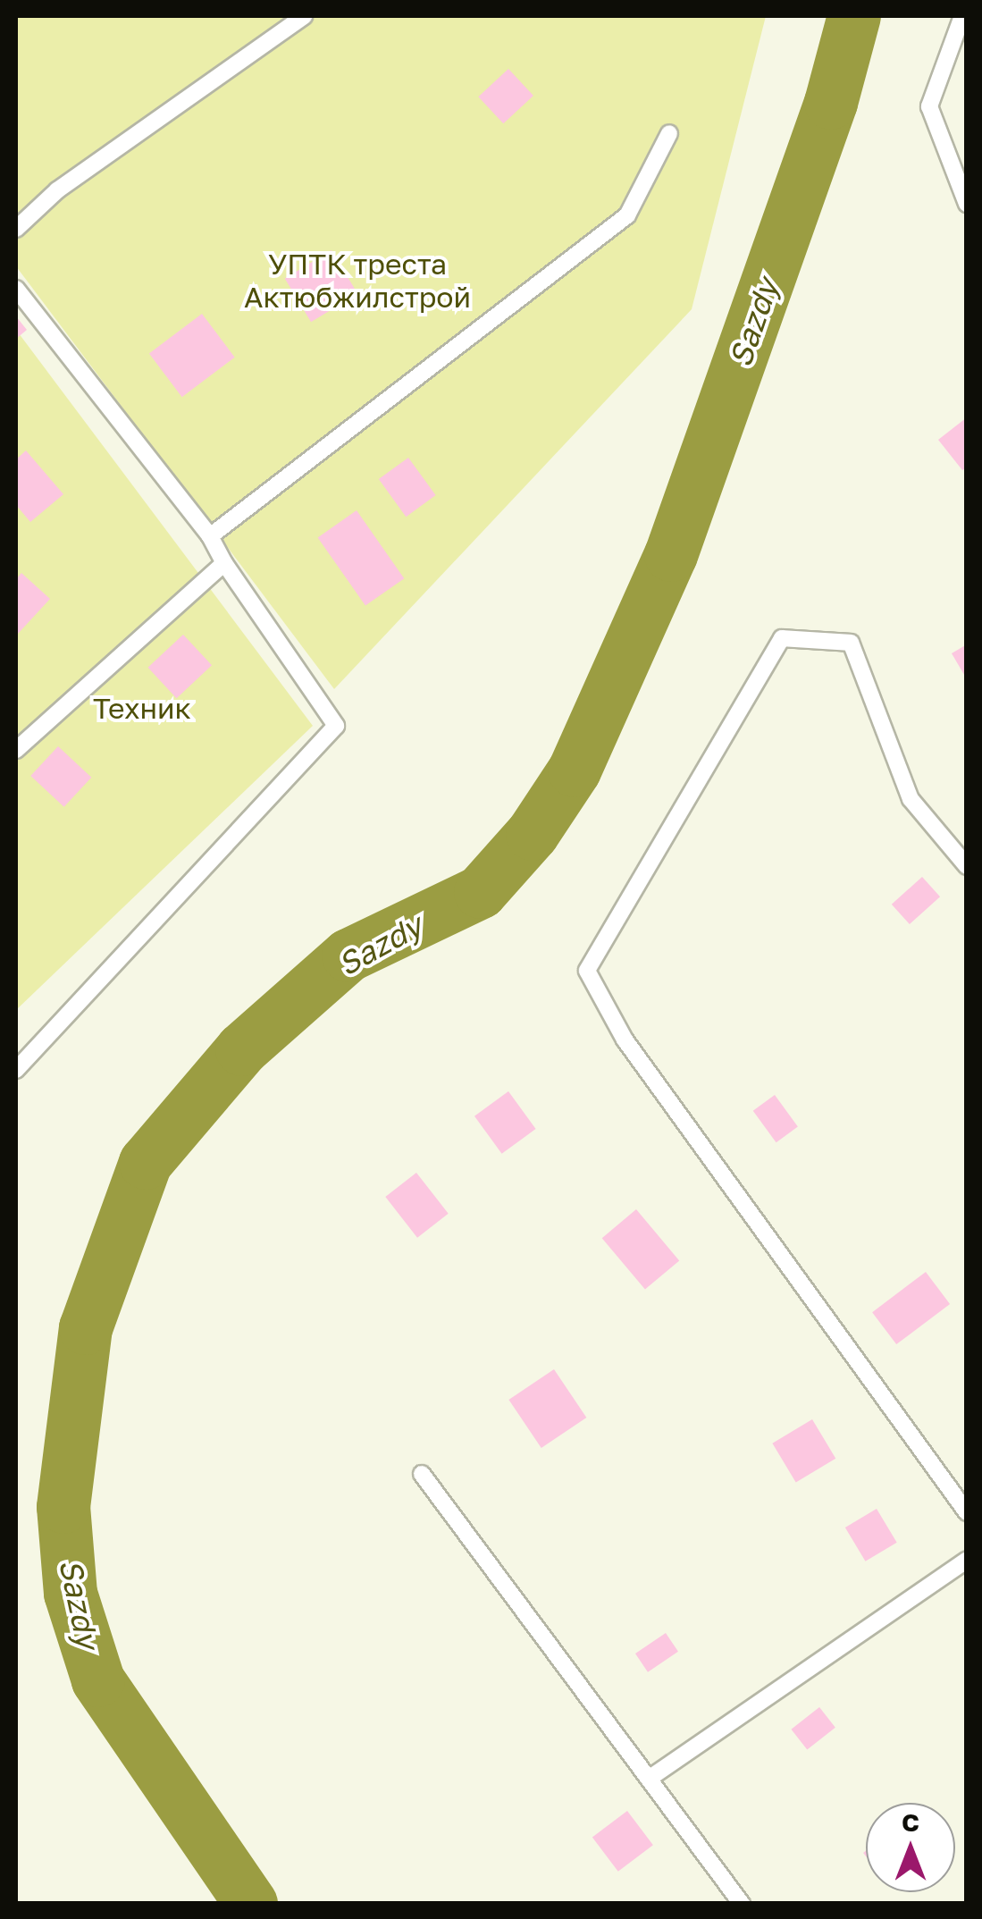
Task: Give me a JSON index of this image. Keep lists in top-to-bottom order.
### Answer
{
  "water": ["Sazdy"],
  "parks": ["УПТК треста Актюбжилстрой", "Техник"],
  "north": "top"
}
